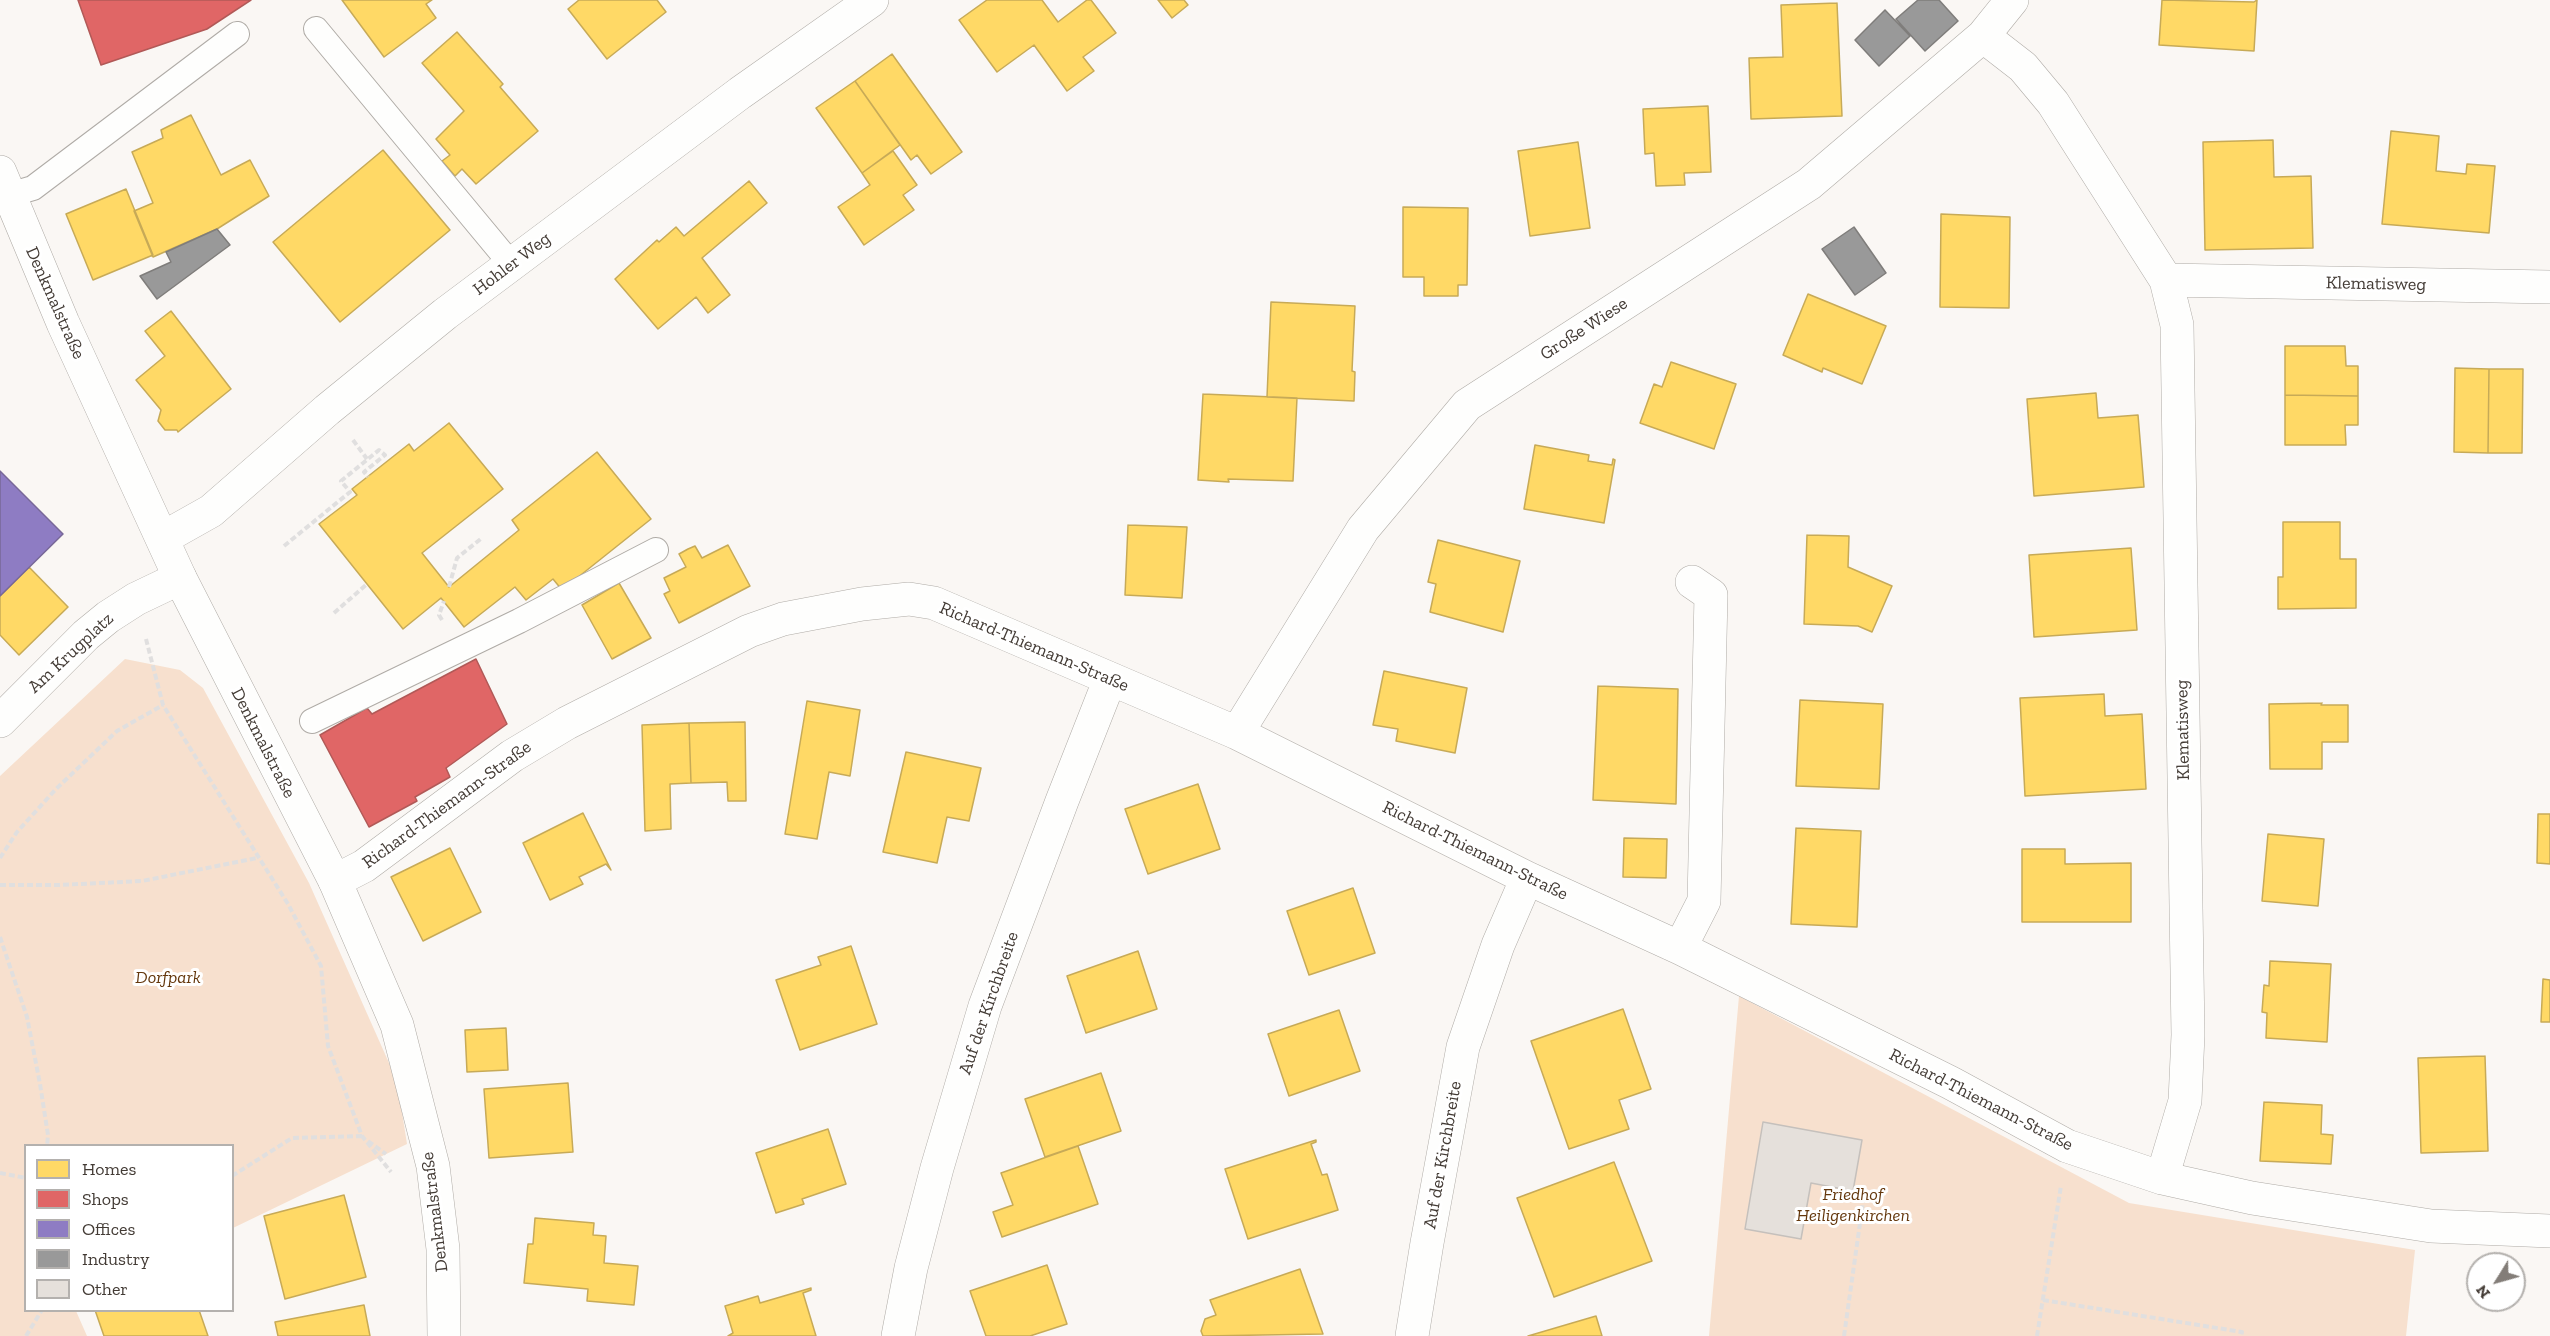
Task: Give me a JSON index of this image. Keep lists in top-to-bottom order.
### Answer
{
  "streets": {
    "street": [
      "Hohler Weg",
      "Klematisweg",
      "Denkmalstraße",
      "Große Wiese",
      "Richard-Thiemann-Straße",
      "Am Krugplatz",
      "Auf der Kirchbreite"
    ]
  },
  "crossings": [
    ["Hohler Weg", "Denkmalstraße"],
    ["Klematisweg", "Große Wiese"],
    ["Klematisweg", "Richard-Thiemann-Straße"],
    ["Denkmalstraße", "Richard-Thiemann-Straße"],
    ["Denkmalstraße", "Am Krugplatz"],
    ["Große Wiese", "Richard-Thiemann-Straße"],
    ["Richard-Thiemann-Straße", "Auf der Kirchbreite"]
  ],
  "parks": ["Dorfpark", "Friedhof Heiligenkirchen"],
  "legend": [
    "Homes",
    "Shops",
    "Offices",
    "Industry",
    "Other"
  ],
  "north": "bottom left"
}
